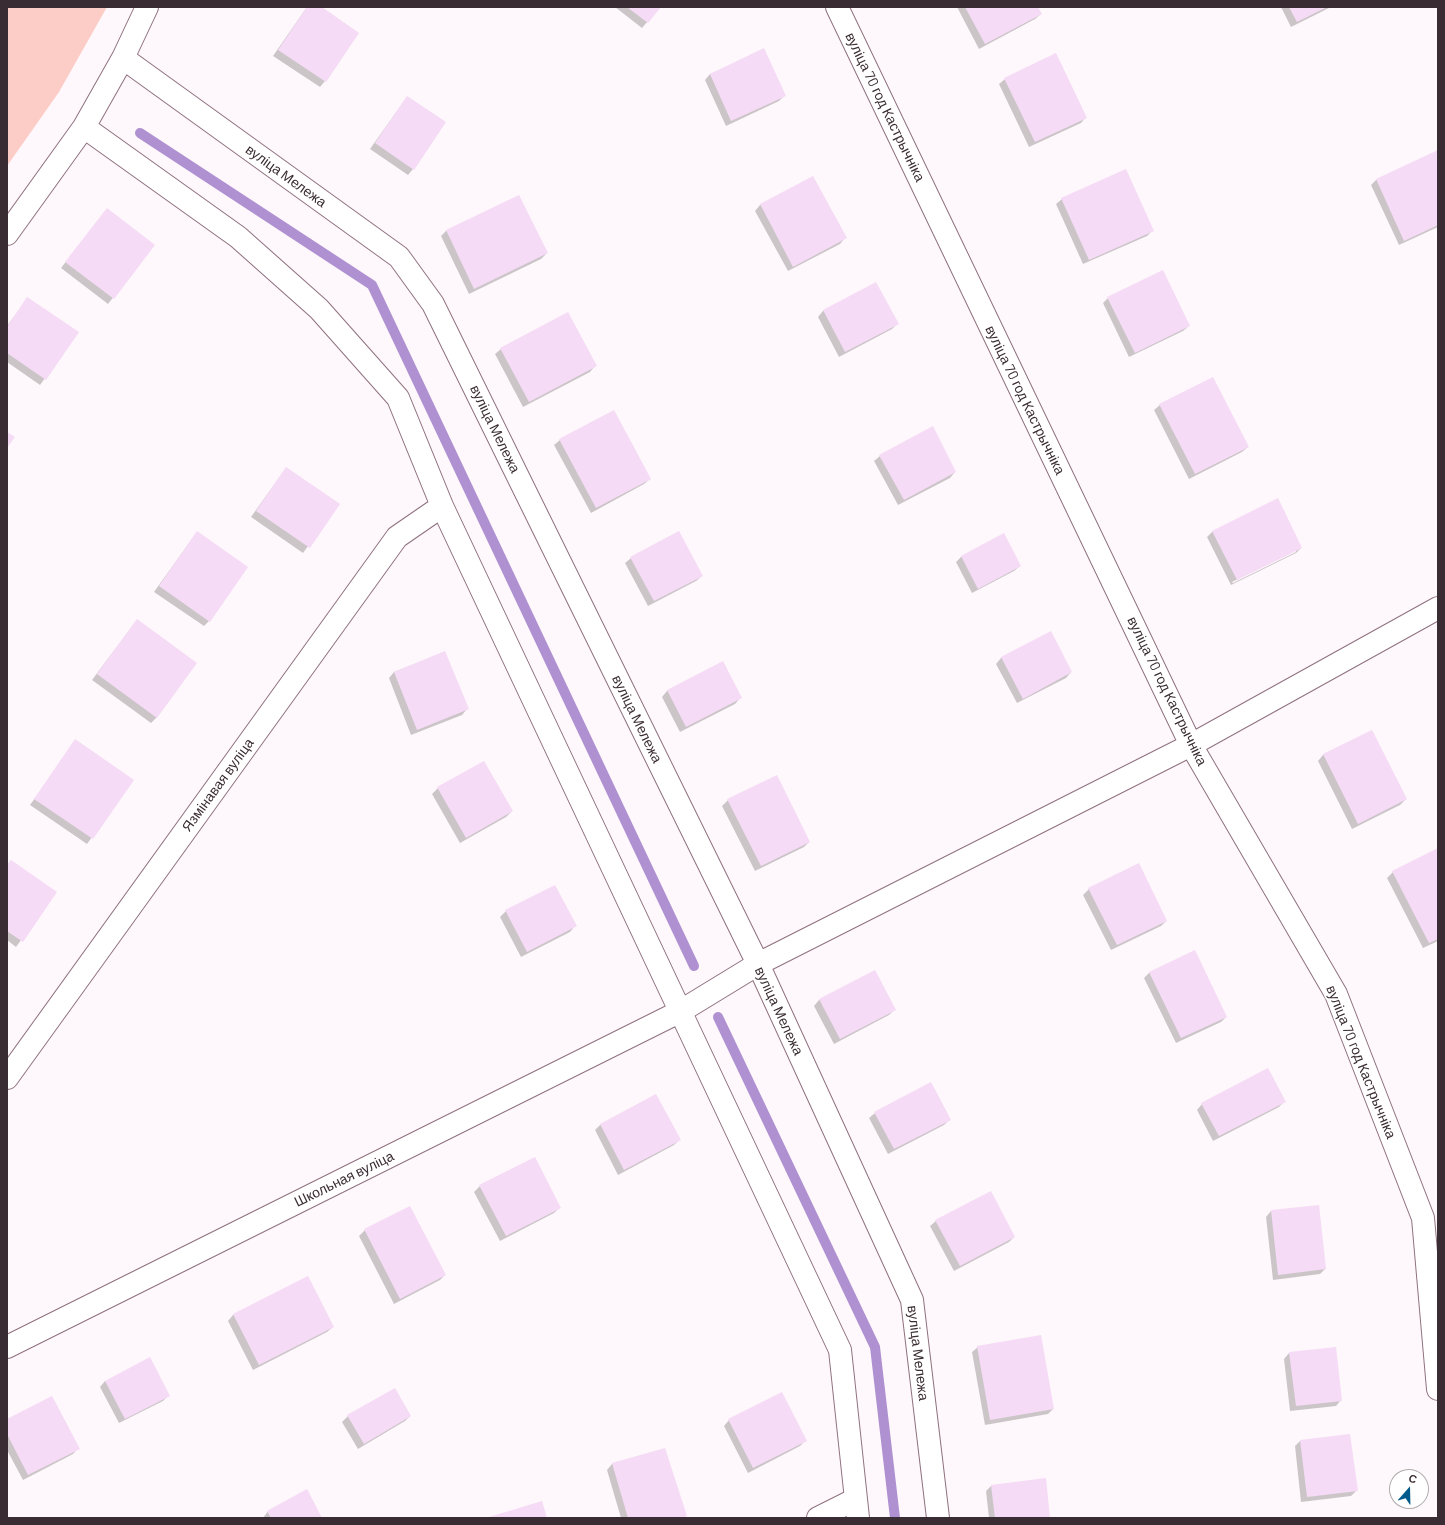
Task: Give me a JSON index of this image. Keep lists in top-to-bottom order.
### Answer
{
  "streets": {
    "street": [
      "вуліца 70 год Кастрычніка",
      "вуліца Мележа",
      "Язмінавая вуліца",
      "Школьная вуліца"
    ]
  },
  "crossings": [
    ["вуліца 70 год Кастрычніка", "Школьная вуліца"],
    ["вуліца Мележа", "Школьная вуліца"]
  ],
  "north": "top"
}
